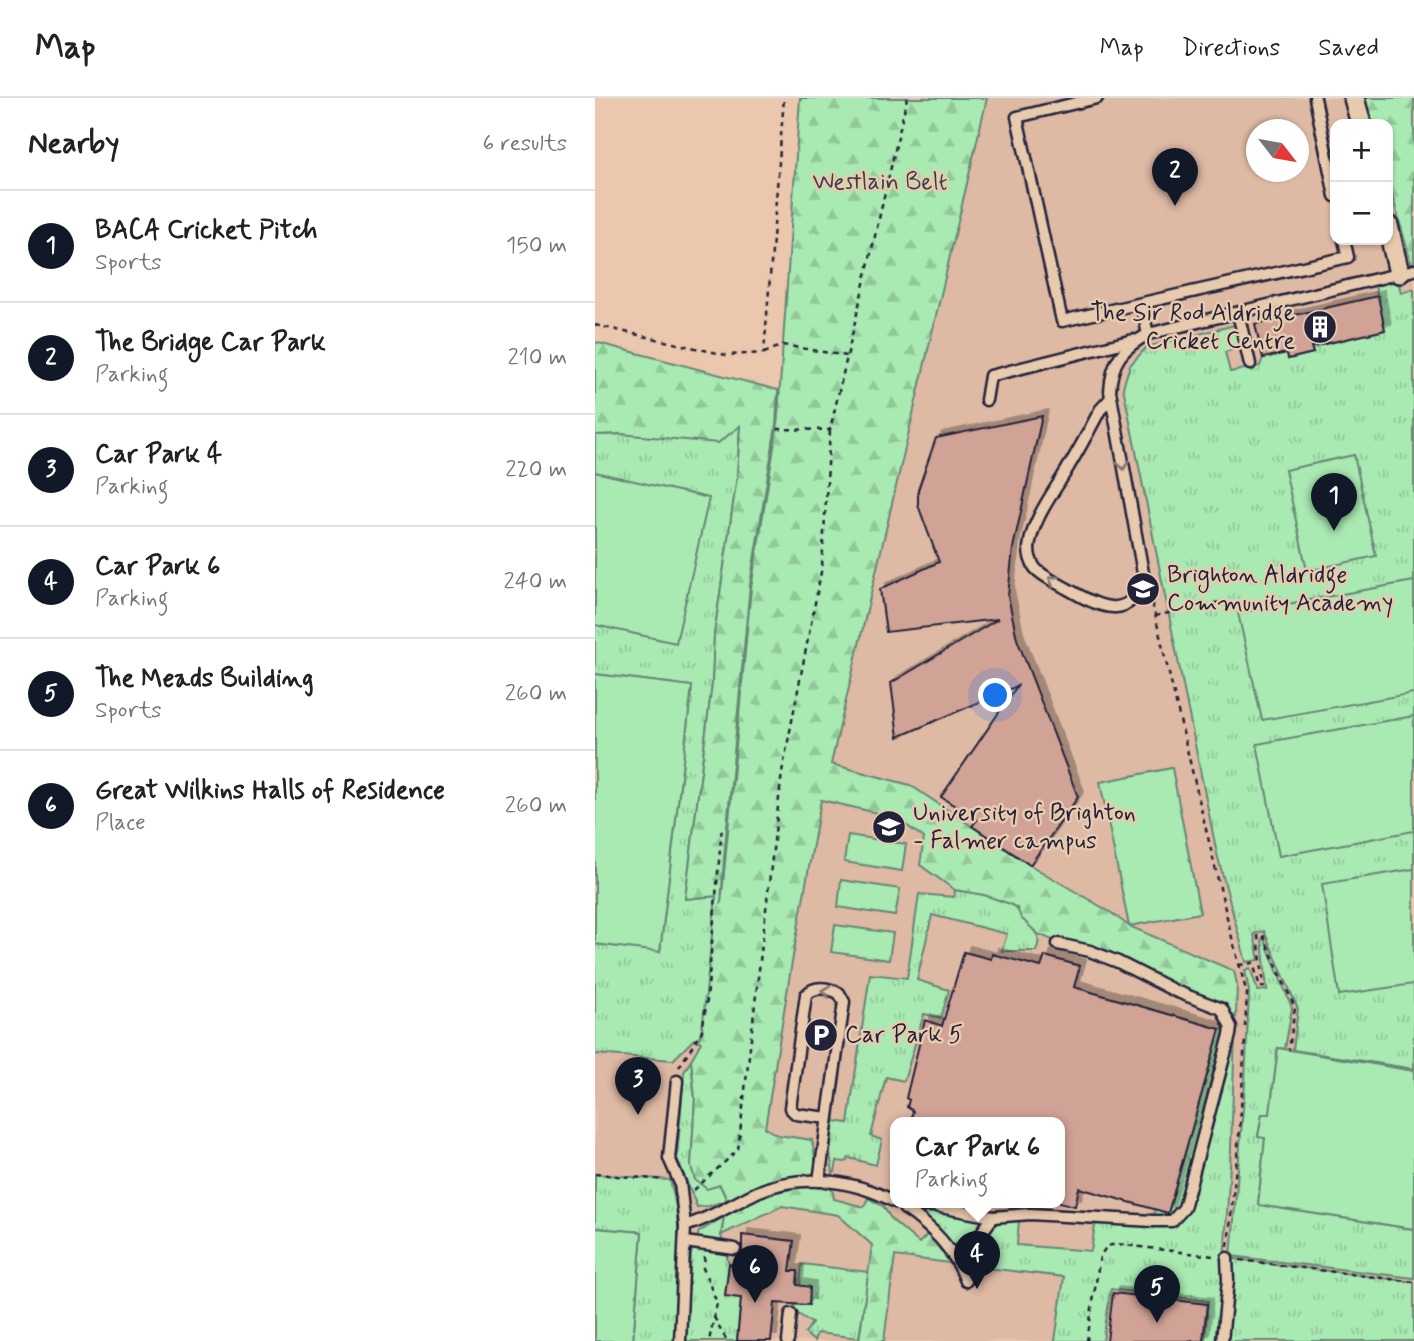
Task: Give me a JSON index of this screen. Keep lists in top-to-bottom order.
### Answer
{
  "parks": ["Westlain Belt"],
  "places": {
    "building": ["The Sir Rod Aldridge Cricket Centre"],
    "school or university": ["Brighton Aldridge Community Academy", "University of Brighton - Falmer campus"],
    "parking": ["Car Park 5"]
  },
  "north": "bottom right",
  "page": {
    "header": "Map",
    "nav": ["Map", "Directions", "Saved"],
    "heading": ["Nearby", "6 results"],
    "map_buttons": ["+", "−"],
    "pins": [
      "2",
      "1",
      "3",
      "4",
      "6",
      "5"
    ],
    "list": [
      {
        "mark": "1",
        "name": "BACA Cricket Pitch",
        "note": "Sports",
        "value": "150 m"
      },
      {
        "mark": "2",
        "name": "The Bridge Car Park",
        "note": "Parking",
        "value": "210 m"
      },
      {
        "mark": "3",
        "name": "Car Park 4",
        "note": "Parking",
        "value": "220 m"
      },
      {
        "mark": "4",
        "name": "Car Park 6",
        "note": "Parking",
        "value": "240 m"
      },
      {
        "mark": "5",
        "name": "The Meads Building",
        "note": "Sports",
        "value": "260 m"
      },
      {
        "mark": "6",
        "name": "Great Wilkins Halls of Residence",
        "note": "Place",
        "value": "260 m"
      }
    ],
    "popup": ["Car Park 6", "Parking"]
  }
}
